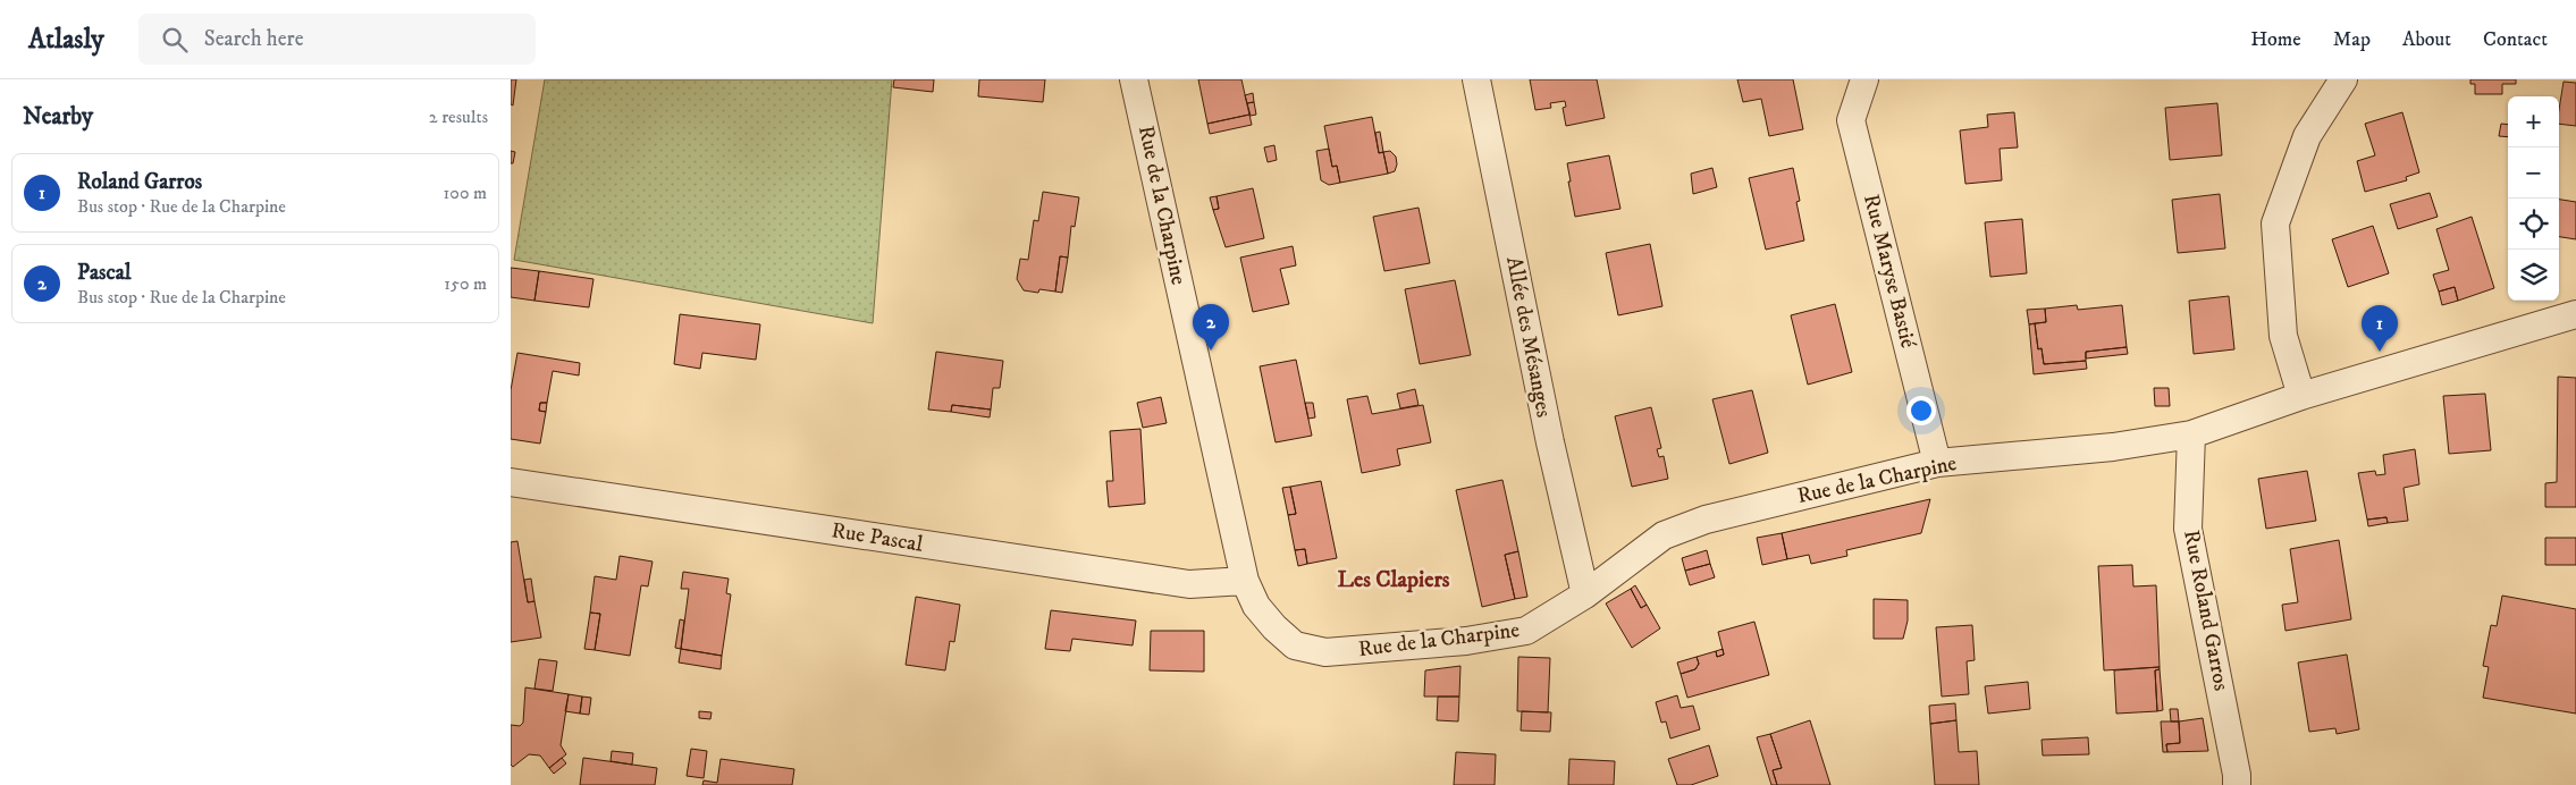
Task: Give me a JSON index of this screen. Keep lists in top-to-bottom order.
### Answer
{
  "streets": {
    "street": [
      "Rue de la Charpine",
      "Rue Maryse Bastié",
      "Allée des Mésanges",
      "Rue Pascal",
      "Rue Roland Garros"
    ]
  },
  "crossings": [
    ["Rue de la Charpine", "Rue Maryse Bastié"],
    ["Rue de la Charpine", "Allée des Mésanges"],
    ["Rue de la Charpine", "Rue Pascal"],
    ["Rue de la Charpine", "Rue Roland Garros"]
  ],
  "districts": ["Les Clapiers"],
  "page": {
    "header": "Atlasly",
    "search": "Search here",
    "nav": [
      "Home",
      "Map",
      "About",
      "Contact"
    ],
    "heading": ["Nearby", "2 results"],
    "map_buttons": ["+", "−"],
    "list": [
      {
        "mark": "1",
        "name": "Roland Garros",
        "note": "Bus stop · Rue de la Charpine",
        "value": "100 m"
      },
      {
        "mark": "2",
        "name": "Pascal",
        "note": "Bus stop · Rue de la Charpine",
        "value": "150 m"
      }
    ],
    "pins": ["2", "1"]
  }
}
